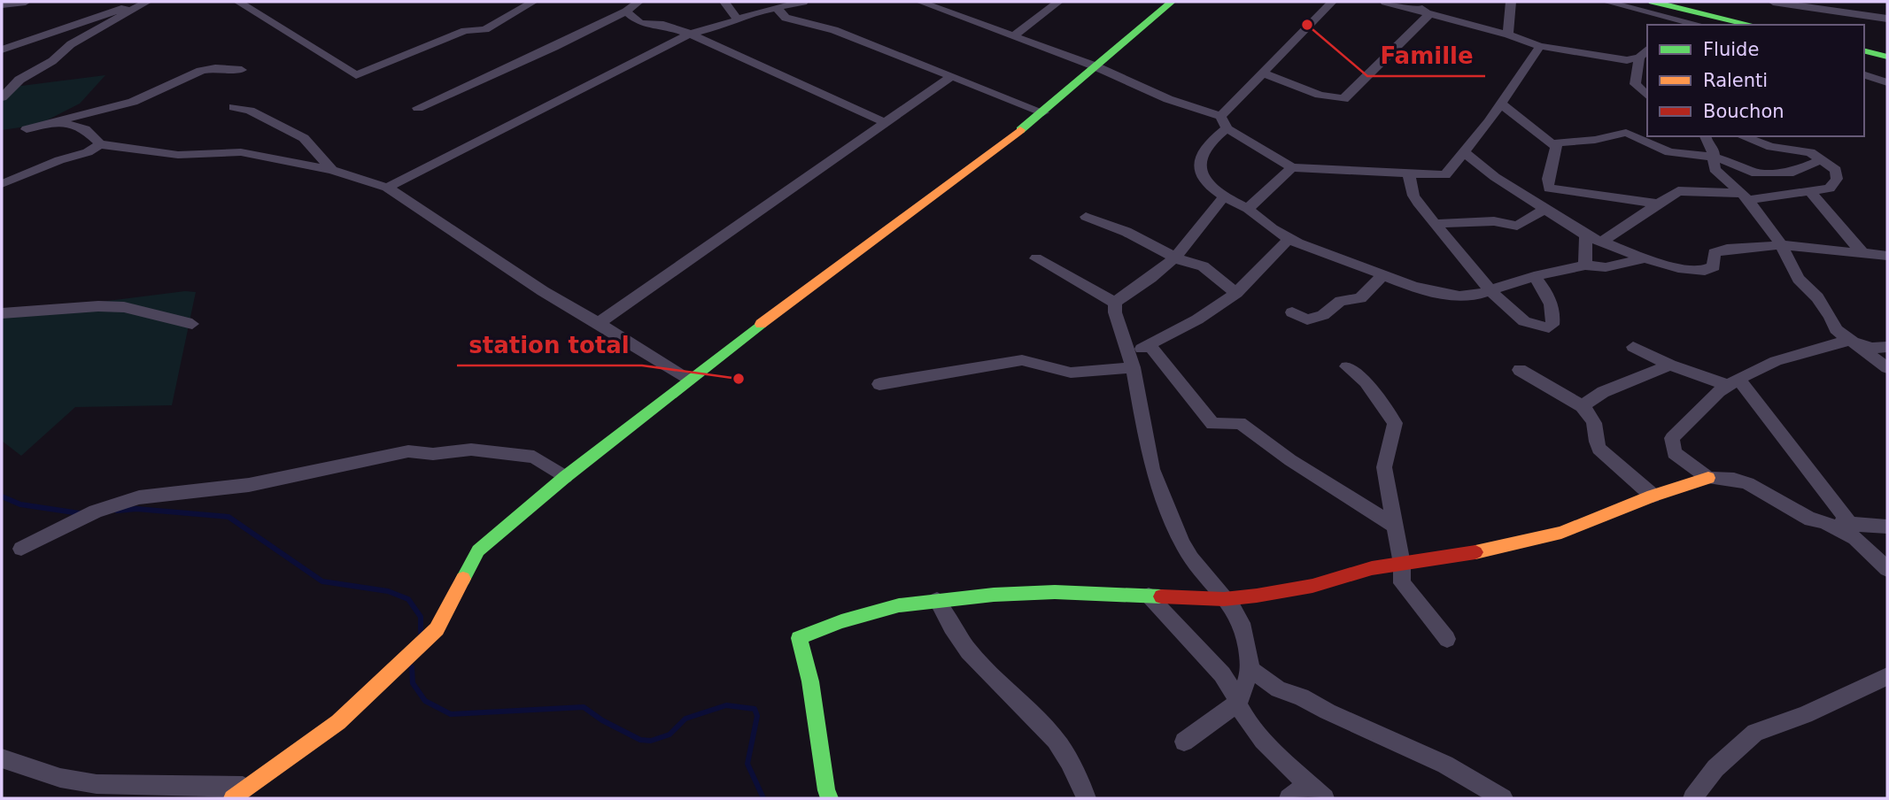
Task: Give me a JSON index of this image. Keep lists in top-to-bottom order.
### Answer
{
  "places": ["Famille", "station total"],
  "legend": ["Fluide", "Ralenti", "Bouchon"]
}
